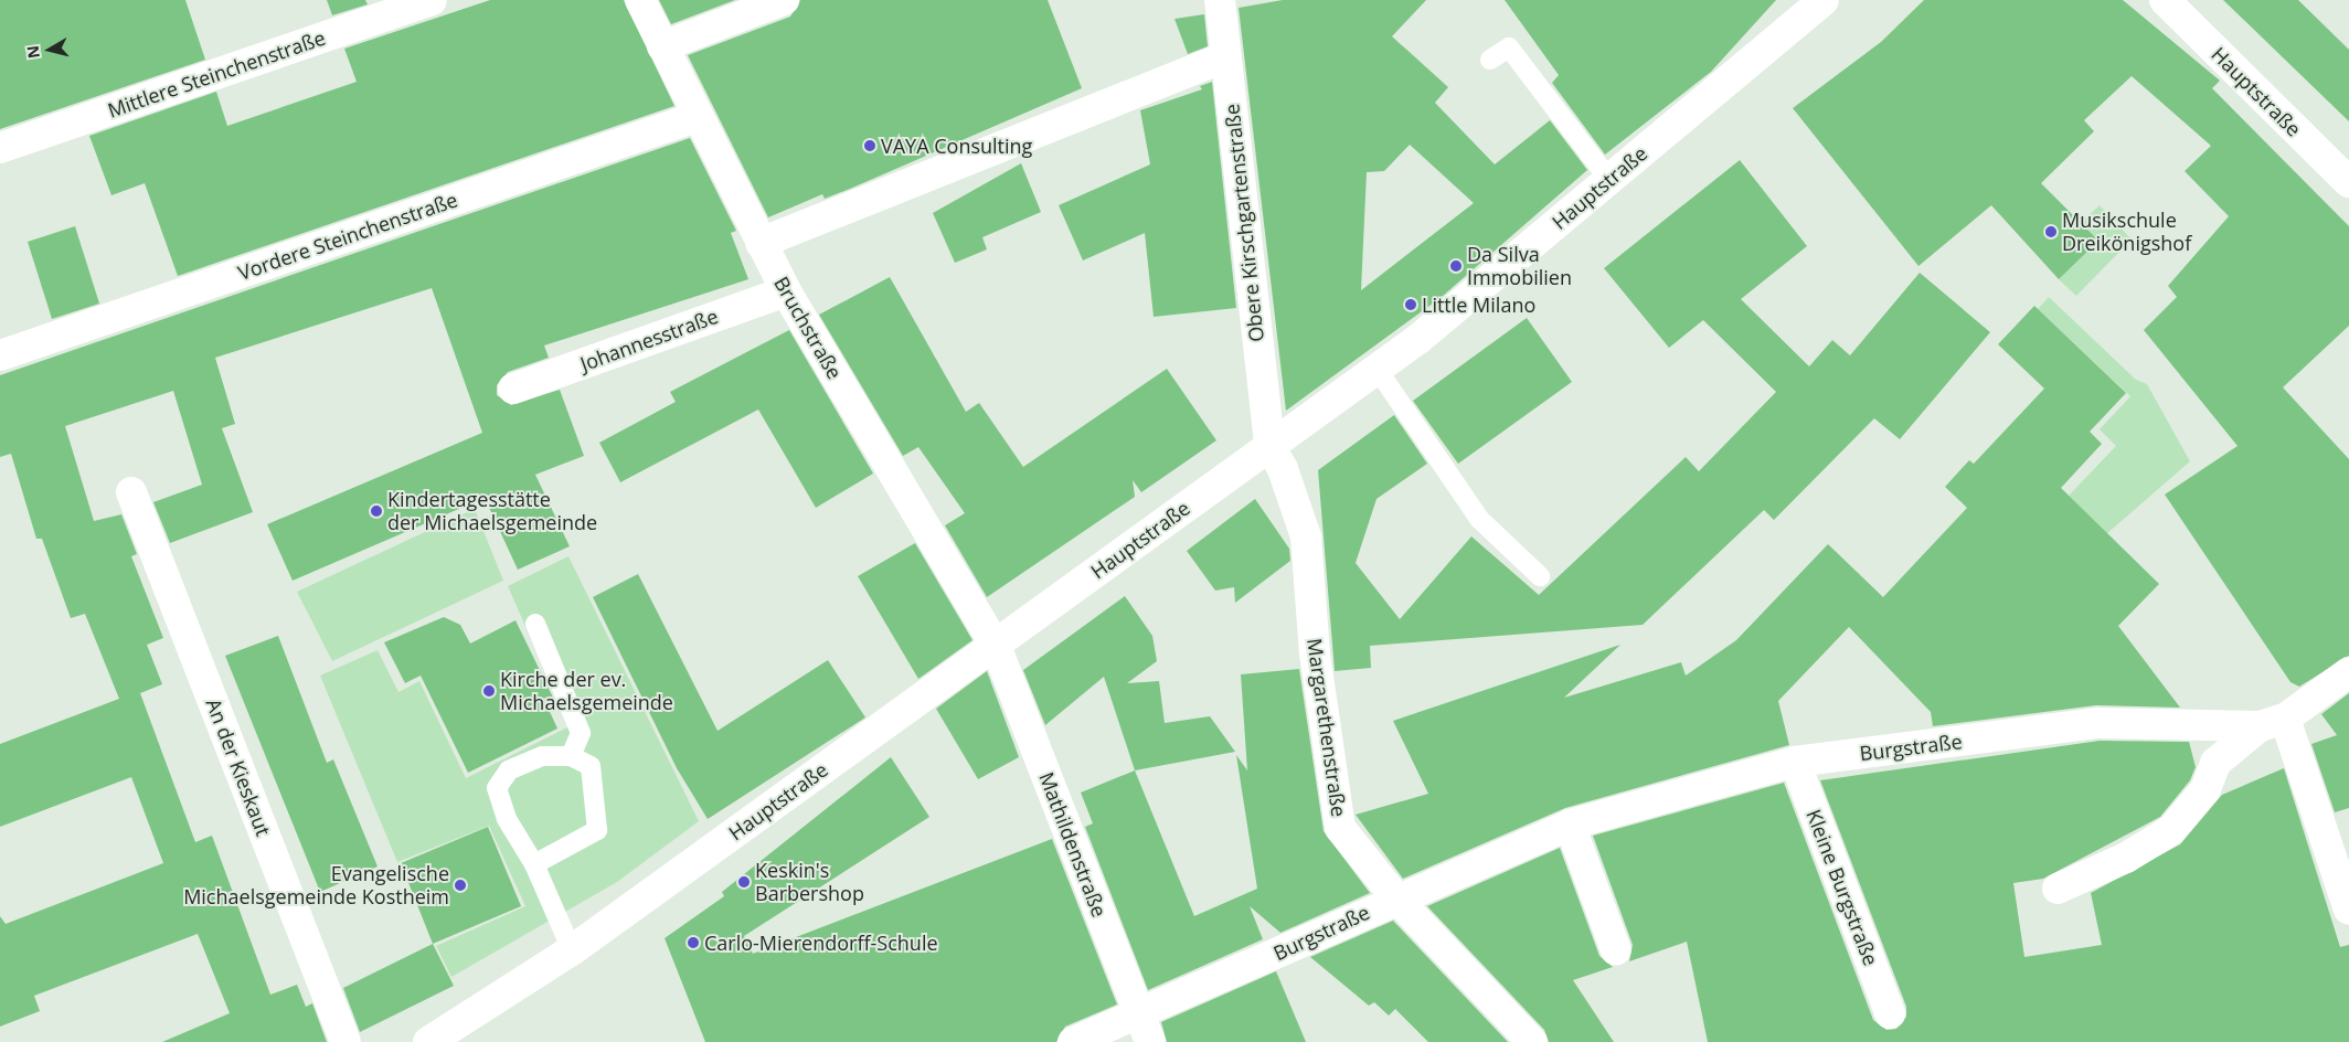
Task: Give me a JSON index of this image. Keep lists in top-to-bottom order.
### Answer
{
  "streets": {
    "street": [
      "Mittlere Steinchenstraße",
      "Hauptstraße",
      "Obere Kirschgartenstraße",
      "Vordere Steinchenstraße",
      "Bruchstraße",
      "Johannesstraße",
      "Margarethenstraße",
      "Burgstraße",
      "An der Kieskaut",
      "Mathildenstraße",
      "Kleine Burgstraße"
    ]
  },
  "crossings": [
    ["Hauptstraße", "Obere Kirschgartenstraße"],
    ["Hauptstraße", "Bruchstraße"],
    ["Hauptstraße", "Margarethenstraße"],
    ["Hauptstraße", "Mathildenstraße"],
    ["Obere Kirschgartenstraße", "Margarethenstraße"],
    ["Vordere Steinchenstraße", "Bruchstraße"],
    ["Bruchstraße", "Johannesstraße"],
    ["Bruchstraße", "Mathildenstraße"],
    ["Margarethenstraße", "Burgstraße"],
    ["Burgstraße", "Mathildenstraße"],
    ["Burgstraße", "Kleine Burgstraße"]
  ],
  "places": [
    "VAYA Consulting",
    "Musikschule Dreikönigshof",
    "Da Silva Immobilien",
    "Little Milano",
    "Kindertagesstätte der Michaelsgemeinde",
    "Kirche der ev. Michaelsgemeinde",
    "Keskin's Barbershop",
    "Evangelische Michaelsgemeinde Kostheim",
    "Carlo-Mierendorff-Schule"
  ],
  "north": "left"
}
